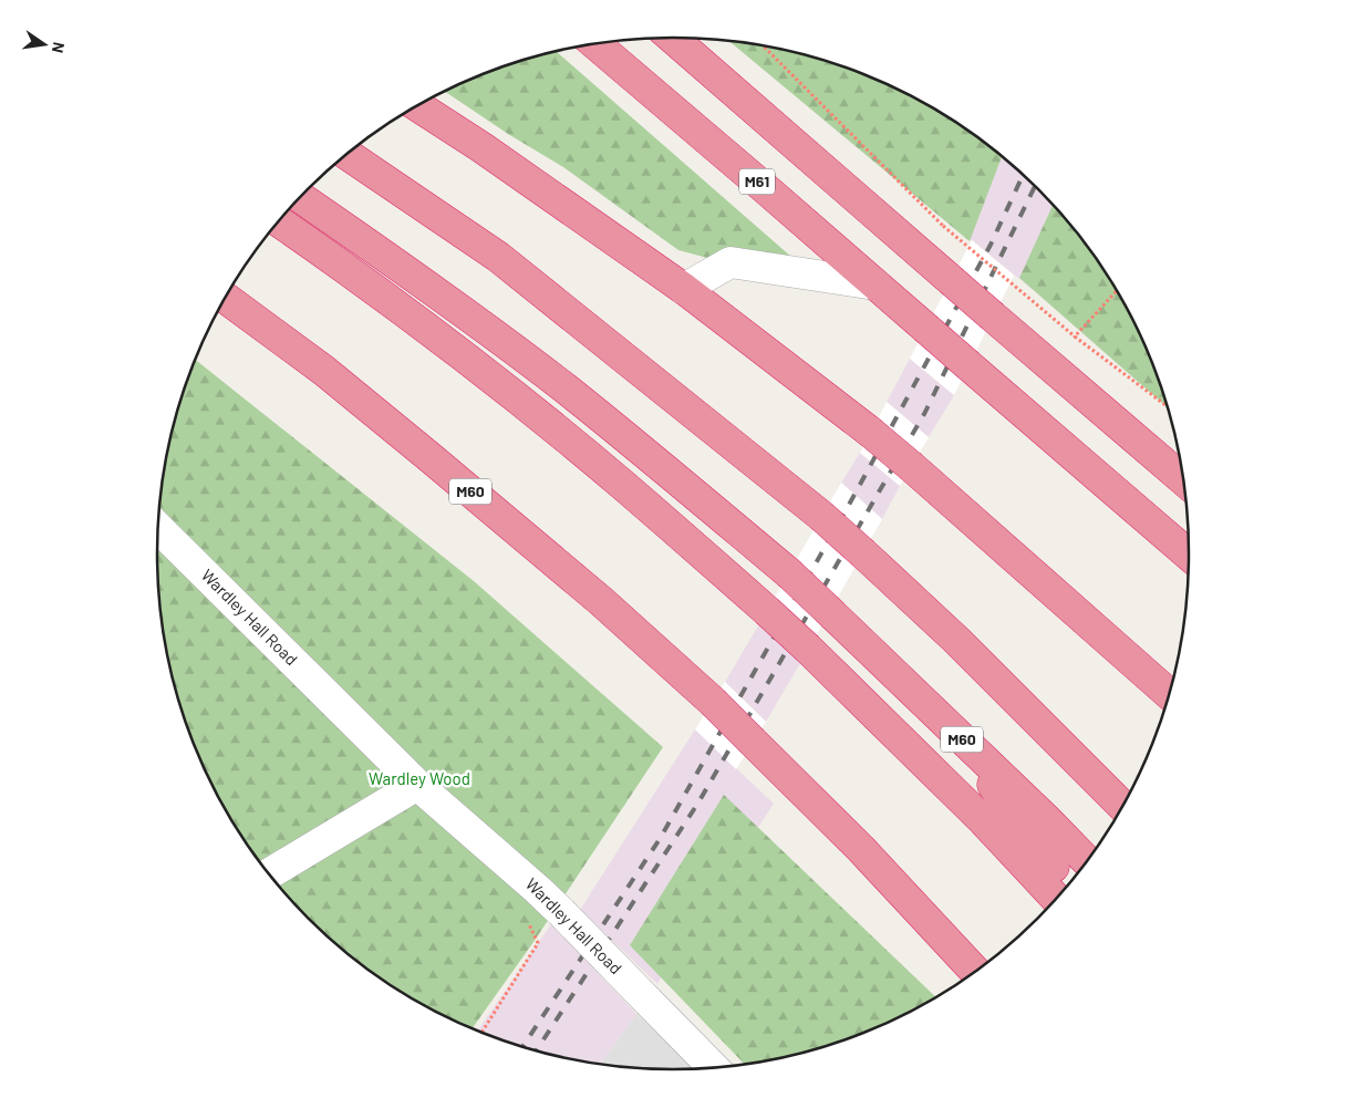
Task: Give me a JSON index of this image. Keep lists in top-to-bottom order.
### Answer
{
  "streets": {
    "highway": ["M61", "M60"],
    "lane": ["Wardley Hall Road"]
  },
  "parks": ["Wardley Wood"],
  "north": "right"
}
